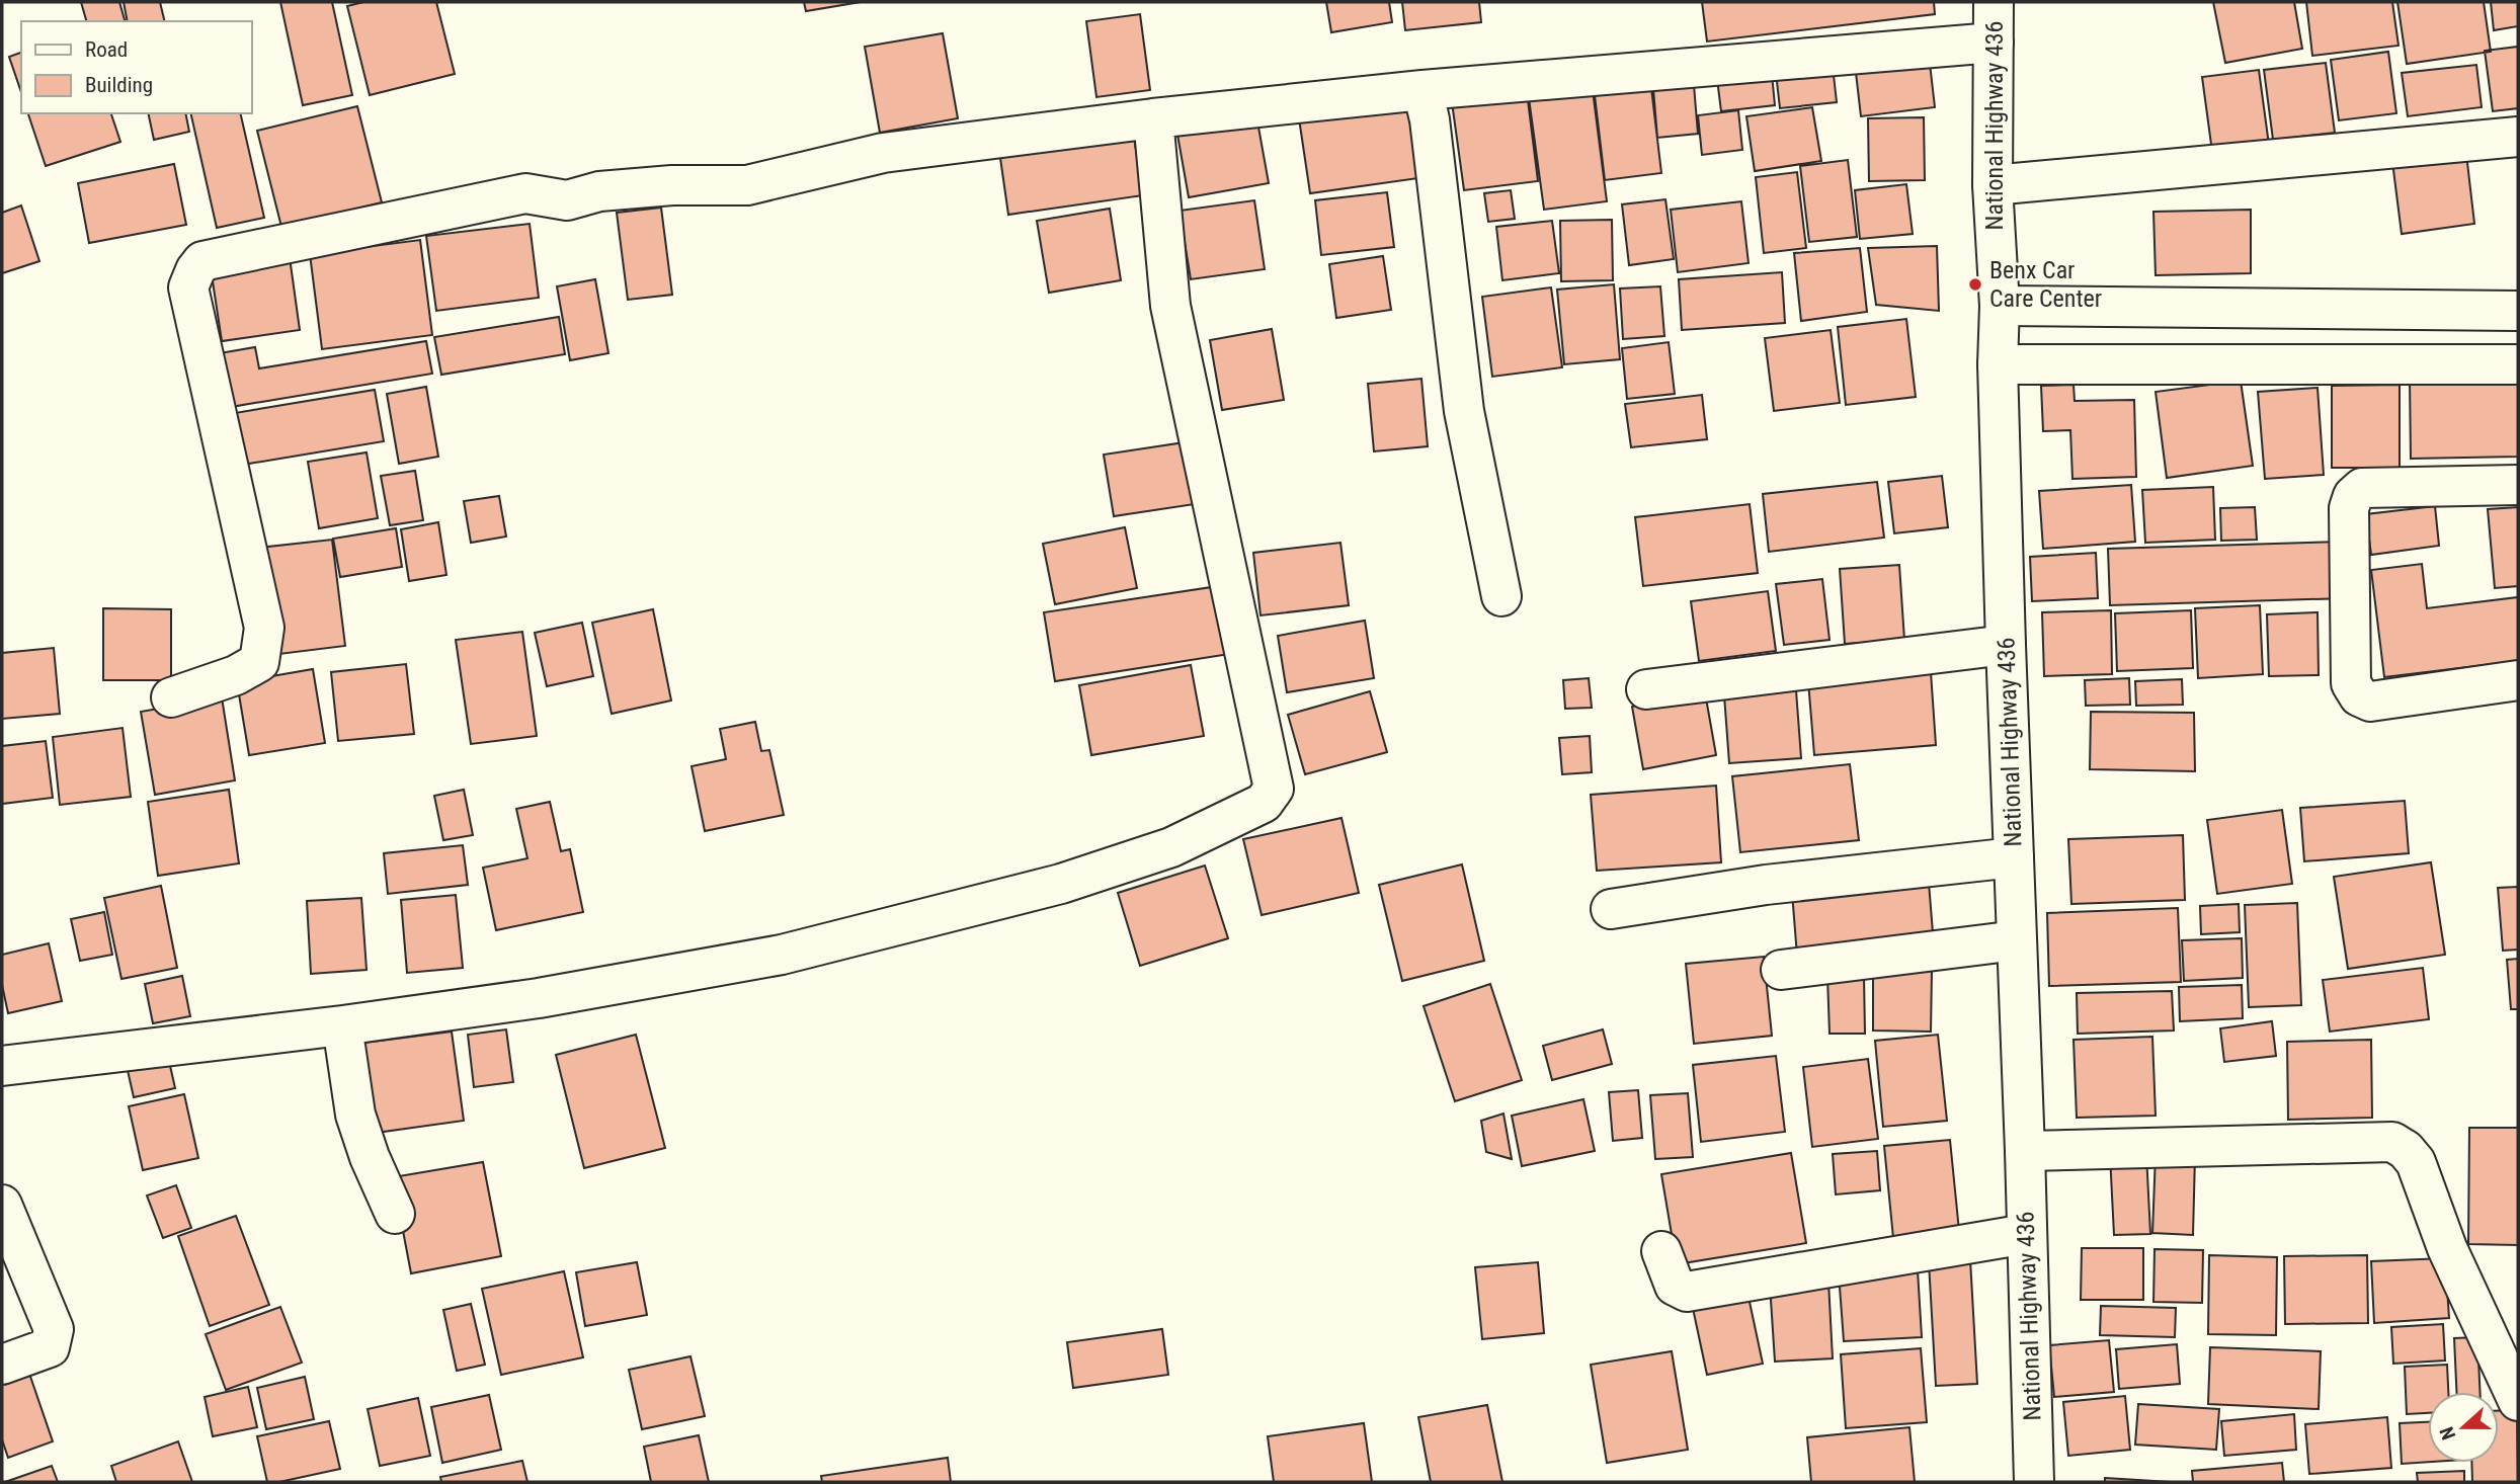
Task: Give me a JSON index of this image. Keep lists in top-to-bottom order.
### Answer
{
  "streets": {
    "street": ["National Highway 436"]
  },
  "places": ["Benx Car Care Center"],
  "legend": ["Road", "Building"],
  "north": "left"
}
